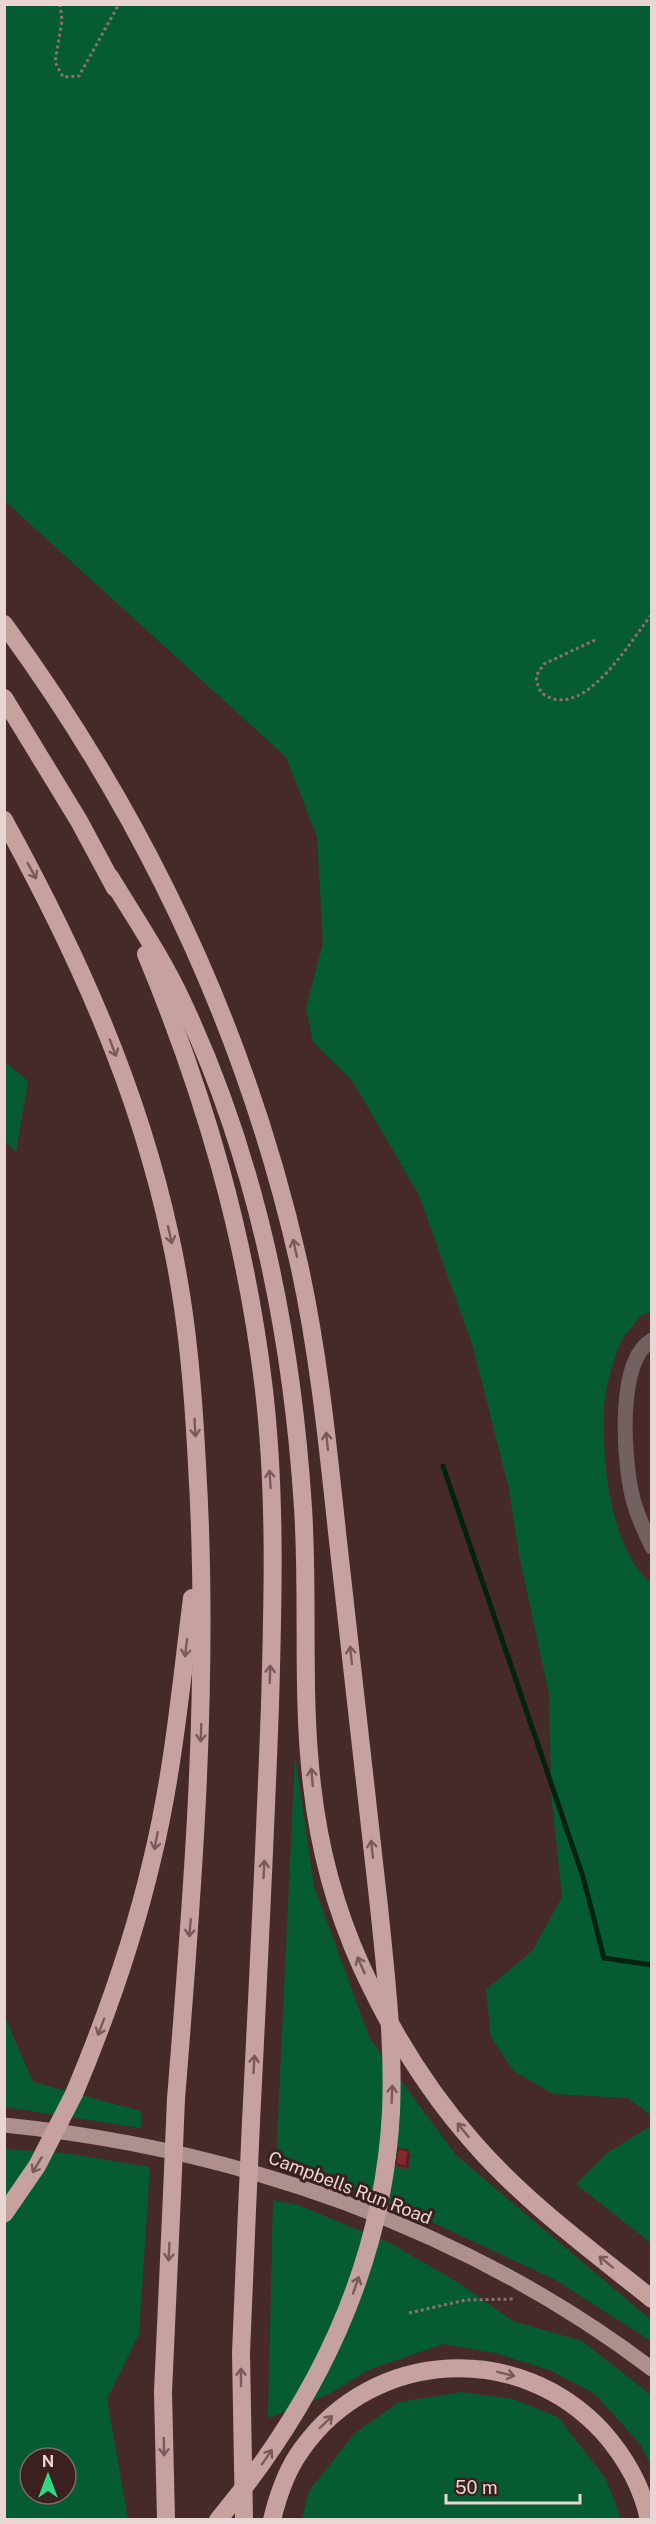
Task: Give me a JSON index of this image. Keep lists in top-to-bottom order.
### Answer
{
  "streets": {
    "main road": ["Campbells Run Road"]
  },
  "scale_bar": "50 m",
  "north": "top"
}
